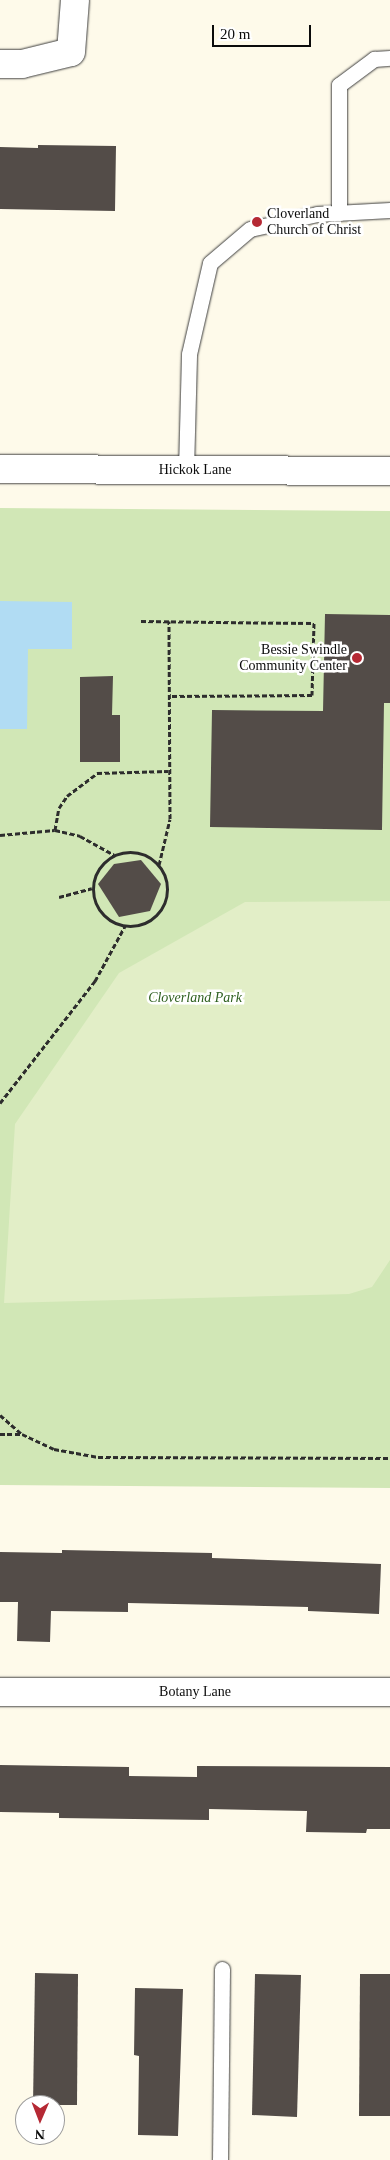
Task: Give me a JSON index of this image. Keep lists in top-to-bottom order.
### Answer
{
  "streets": {
    "street": ["Hickok Lane", "Botany Lane"]
  },
  "parks": ["Cloverland Park"],
  "places": ["Cloverland Church of Christ", "Bessie Swindle Community Center"],
  "scale_bar": "20 m",
  "north": "bottom"
}
